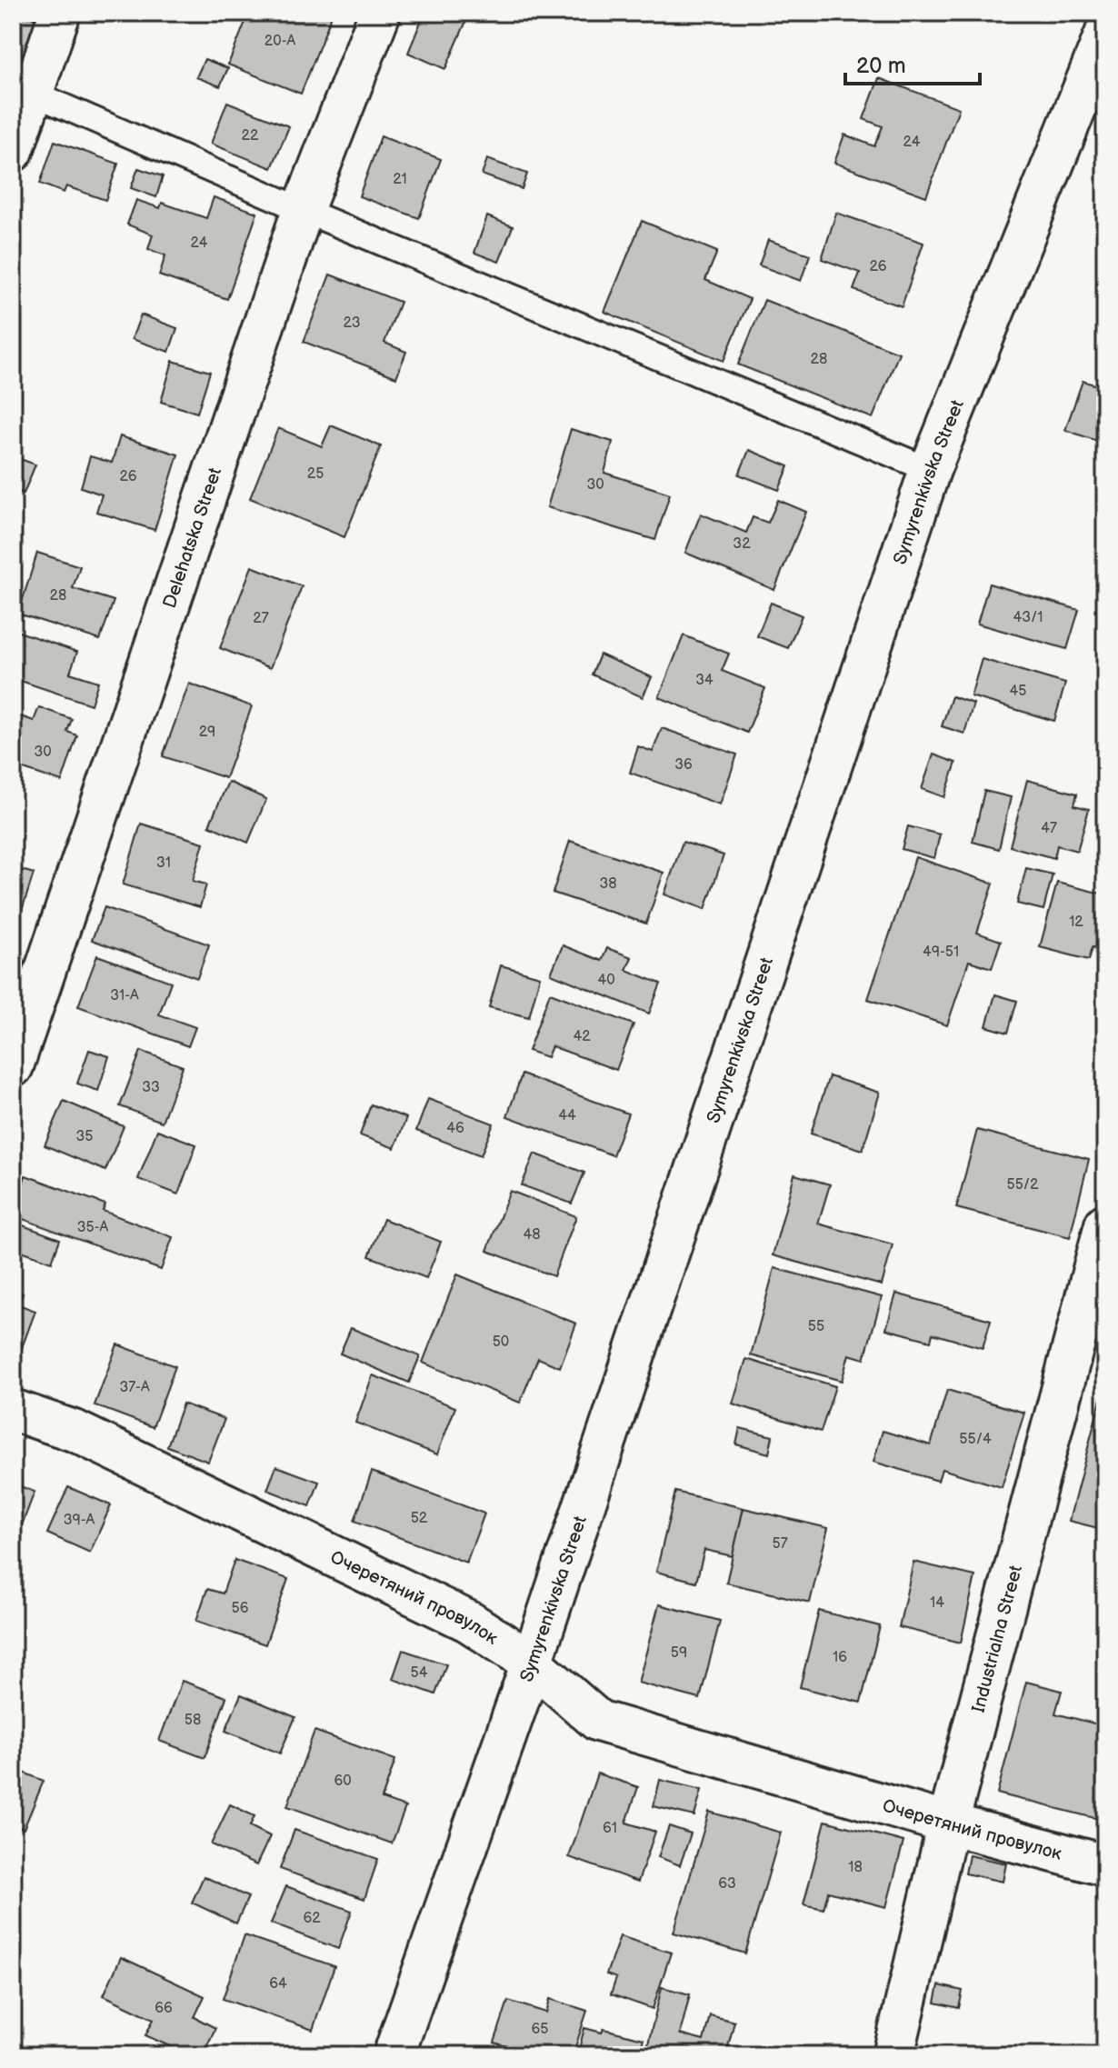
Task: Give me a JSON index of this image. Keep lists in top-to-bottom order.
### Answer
{
  "streets": {
    "street": [
      "Symyrenkivska Street",
      "Delehatska Street",
      "Очеретяний провулок",
      "Industrialna Street"
    ]
  },
  "crossings": [
    ["Symyrenkivska Street", "Очеретяний провулок"],
    ["Очеретяний провулок", "Industrialna Street"]
  ],
  "house_numbers": [
    "20-А",
    "22",
    "24",
    "21",
    "24",
    "26",
    "23",
    "28",
    "25",
    "26",
    "30",
    "32",
    "28",
    "43/1",
    "27",
    "34",
    "45",
    "29",
    "30",
    "36",
    "47",
    "31",
    "38",
    "12",
    "49-51",
    "40",
    "31-А",
    "42",
    "33",
    "44",
    "46",
    "35",
    "55/2",
    "35-А",
    "48",
    "55",
    "50",
    "37-А",
    "55/4",
    "52",
    "39-А",
    "57",
    "14",
    "56",
    "59",
    "16",
    "54",
    "58",
    "60",
    "61",
    "18",
    "63",
    "62",
    "64",
    "66",
    "65"
  ],
  "scale_bar": "20 m"
}
